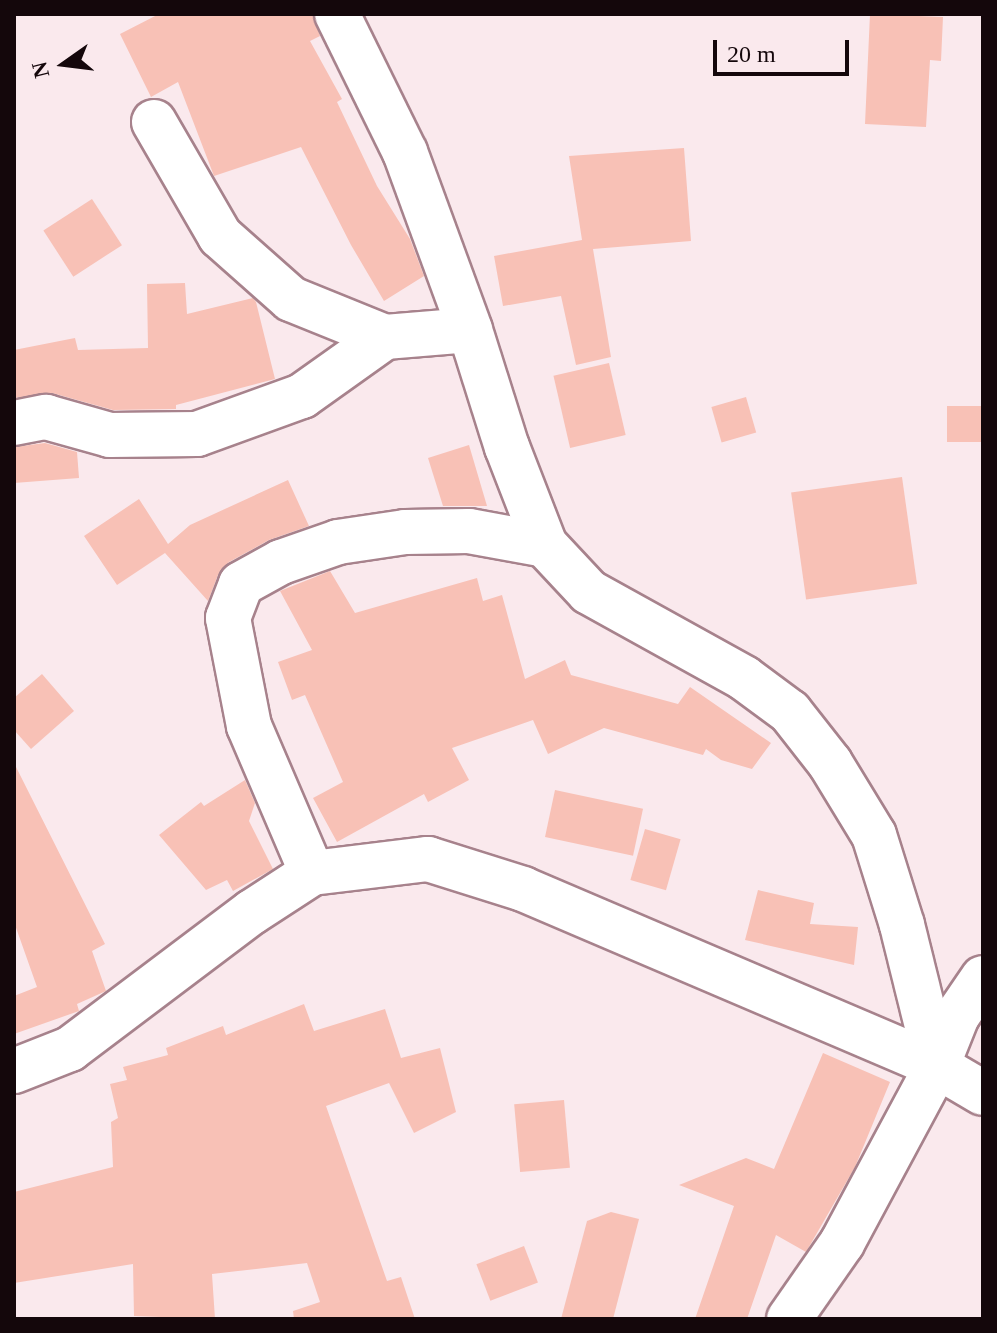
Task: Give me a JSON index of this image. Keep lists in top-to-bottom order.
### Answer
{
  "scale_bar": "20 m",
  "north": "left"
}
